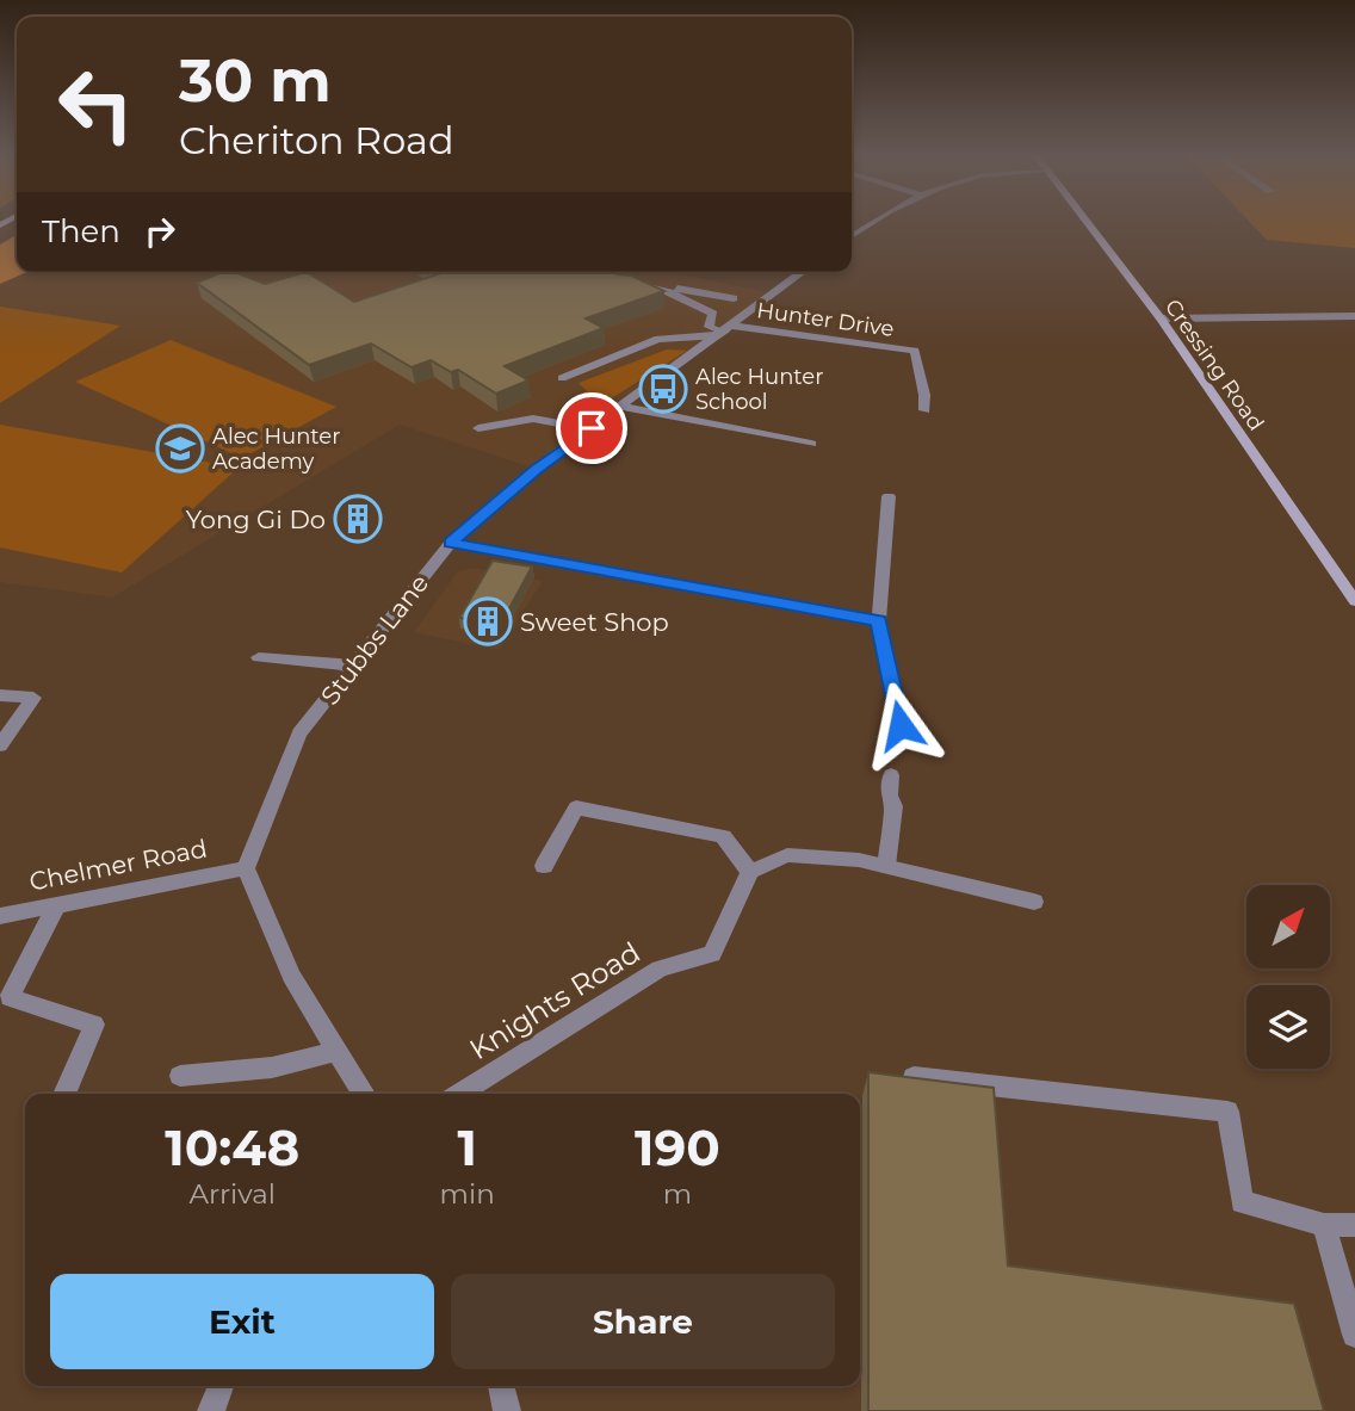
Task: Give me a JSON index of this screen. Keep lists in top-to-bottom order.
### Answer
{
  "streets": {
    "street": [
      "Hunter Drive",
      "Cressing Road",
      "Stubbs Lane",
      "Chelmer Road",
      "Knights Road"
    ]
  },
  "crossings": [
    ["Hunter Drive", "Stubbs Lane"],
    ["Stubbs Lane", "Chelmer Road"]
  ],
  "places": {
    "bus stop": ["Alec Hunter School"],
    "school or university": ["Alec Hunter Academy"],
    "building": ["Yong Gi Do", "Sweet Shop"]
  },
  "north": "top right",
  "page": {
    "turn": ["30 m", "Cheriton Road"],
    "then": "Then",
    "eta": [
      "10:48",
      "Arrival",
      "1",
      "min",
      "190",
      "m"
    ],
    "buttons": ["Exit", "Share"]
  }
}
